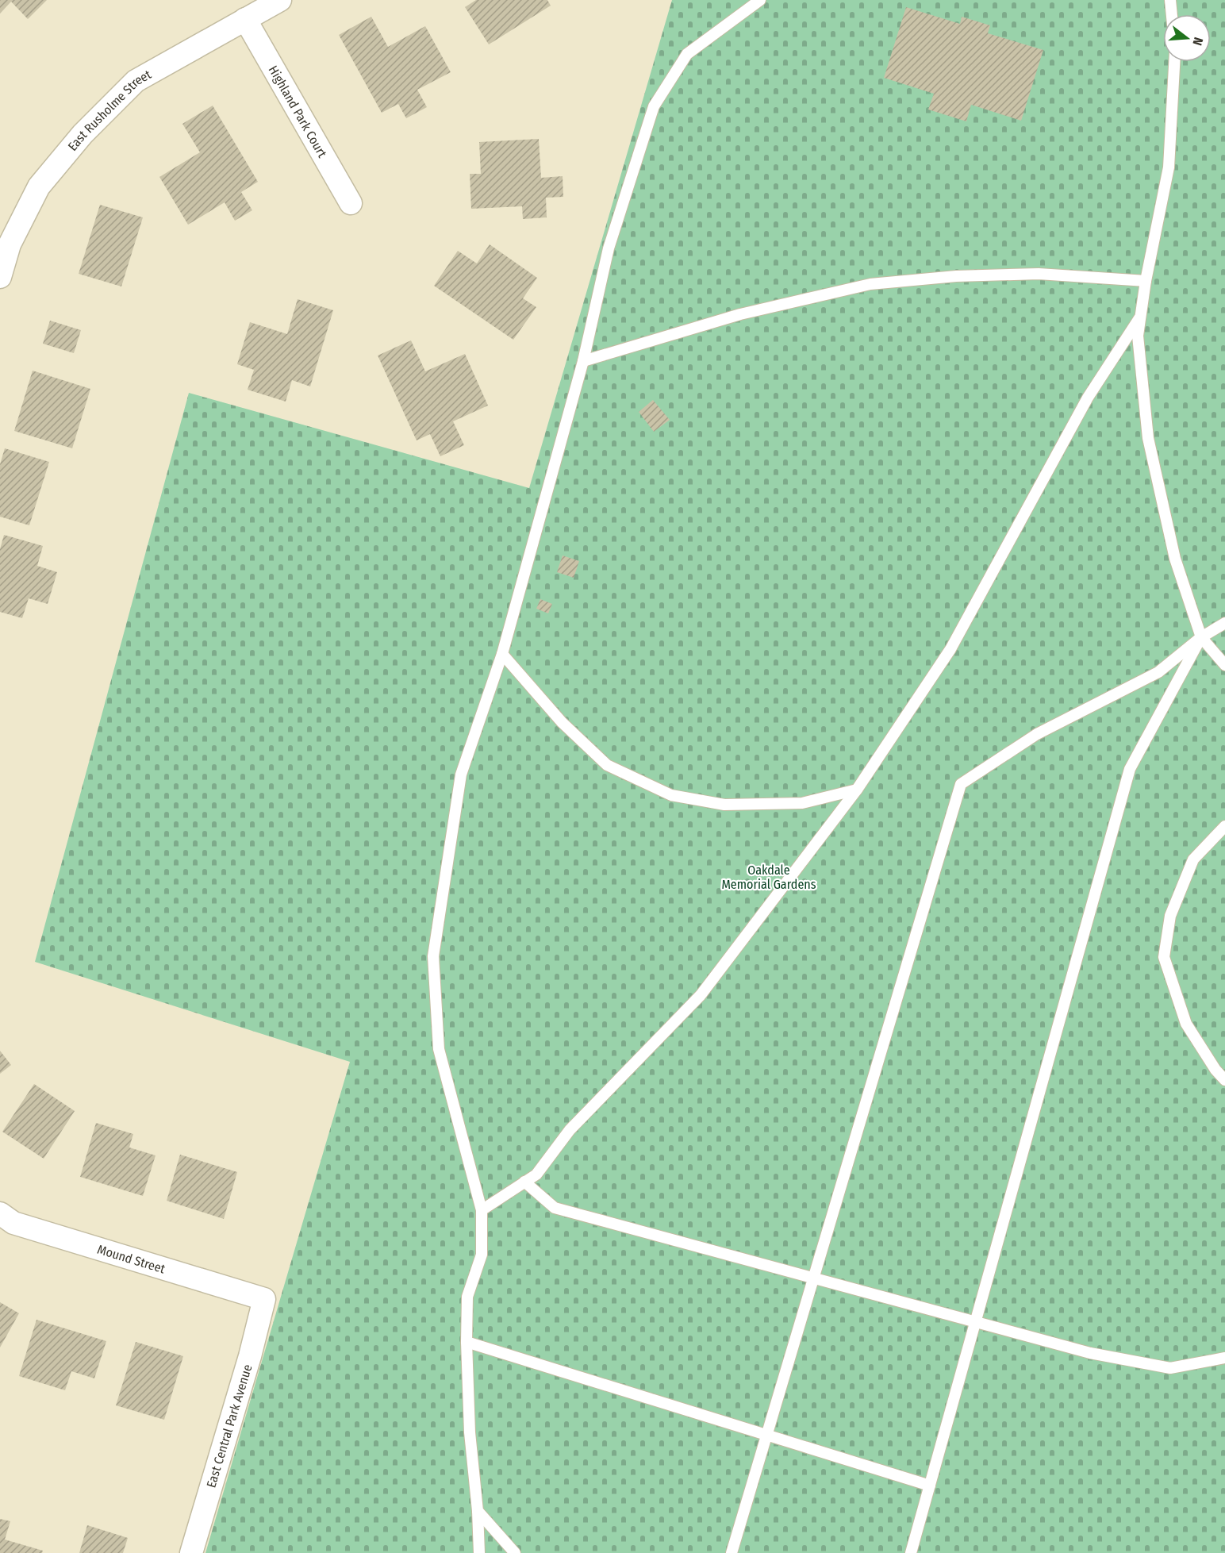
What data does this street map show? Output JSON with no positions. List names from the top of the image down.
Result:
{
  "streets": {
    "street": [
      "East Rusholme Street",
      "Highland Park Court",
      "Mound Street",
      "East Central Park Avenue"
    ]
  },
  "crossings": [
    ["East Rusholme Street", "Highland Park Court"],
    ["Mound Street", "East Central Park Avenue"]
  ],
  "parks": ["Oakdale Memorial Gardens"],
  "north": "right"
}
